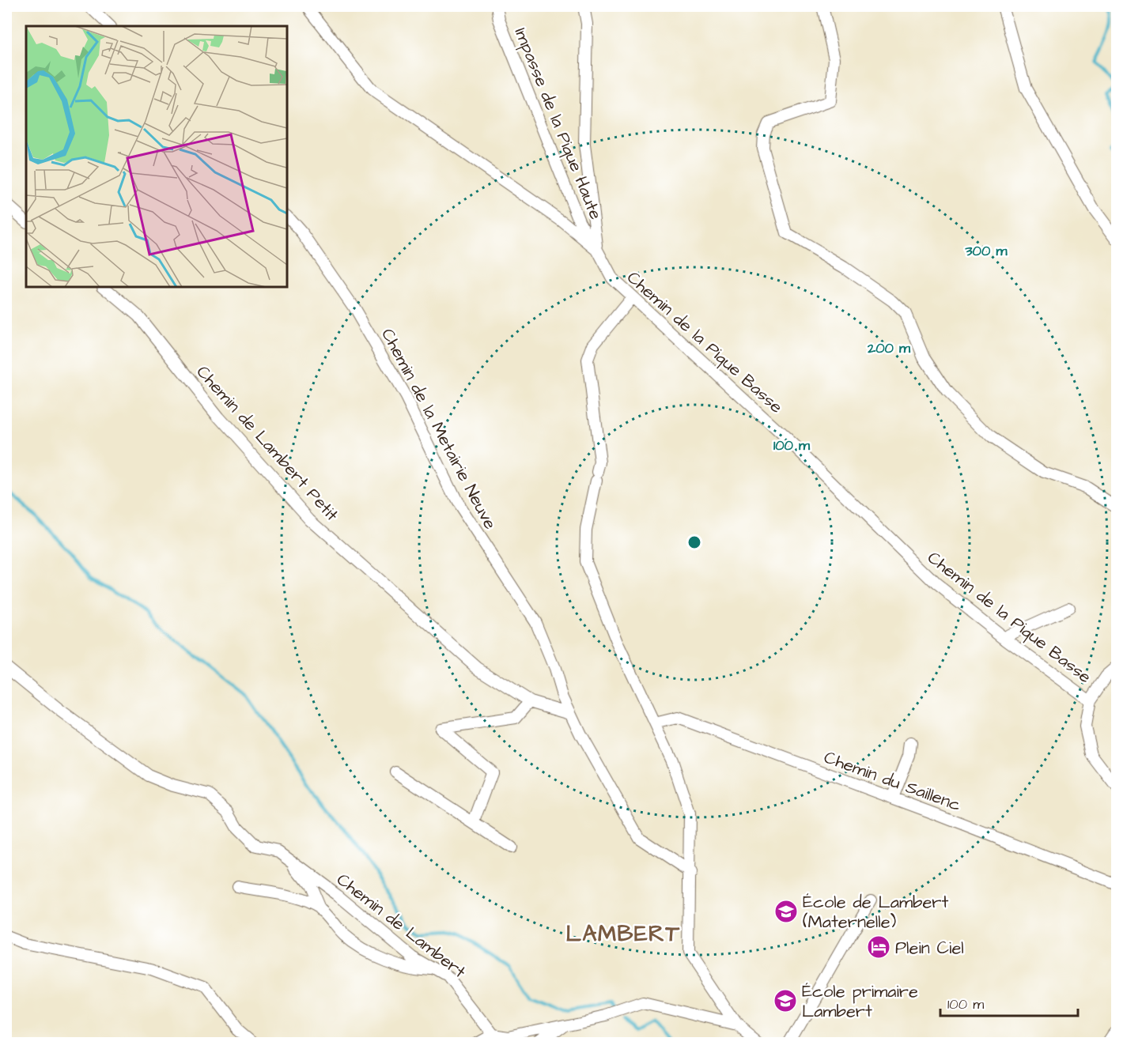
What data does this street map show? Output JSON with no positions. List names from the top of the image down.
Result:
{
  "streets": {
    "street": [
      "Impasse de la Pique Haute",
      "Chemin de la Pique Basse",
      "Chemin de la Metairie Neuve",
      "Chemin de Lambert Petit",
      "Chemin du Saillenc",
      "Chemin de Lambert"
    ]
  },
  "crossings": [
    ["Impasse de la Pique Haute", "Chemin de la Pique Basse"],
    ["Chemin de la Metairie Neuve", "Chemin de Lambert Petit"]
  ],
  "districts": ["LAMBERT"],
  "places": {
    "school or university": ["École de Lambert (Maternelle)", "École primaire Lambert"],
    "hotel": ["Plein Ciel"]
  },
  "scale_bar": "100 m",
  "rings": ["300 m", "200 m", "100 m"]
}
